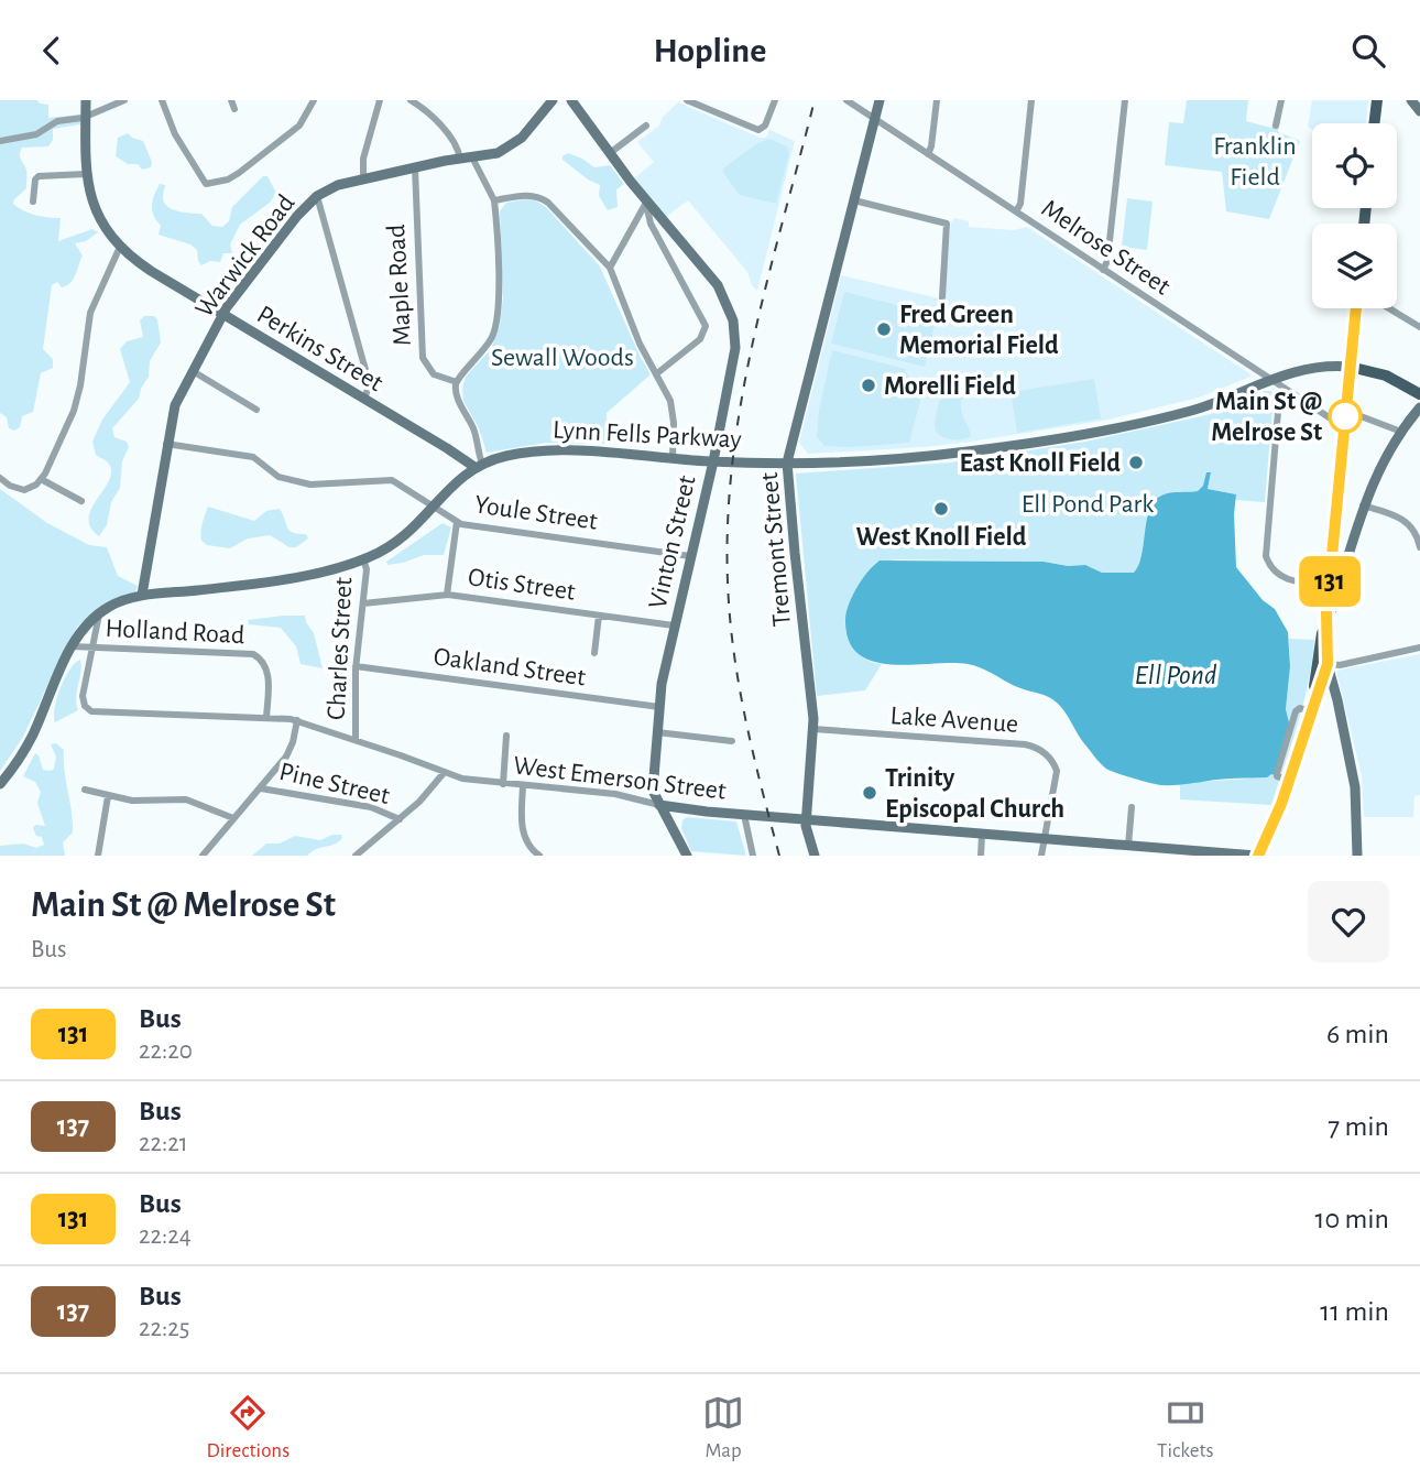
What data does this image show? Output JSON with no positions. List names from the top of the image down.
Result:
{
  "streets": {
    "main road": ["Lynn Fells Parkway"],
    "street": [
      "Melrose Street",
      "Warwick Road",
      "Maple Road",
      "Perkins Street",
      "Youle Street",
      "Vinton Street",
      "Tremont Street",
      "Otis Street",
      "Holland Road",
      "Charles Street",
      "Oakland Street",
      "Lake Avenue",
      "West Emerson Street",
      "Pine Street"
    ]
  },
  "crossings": [
    ["Melrose Street", "Lynn Fells Parkway"],
    ["Melrose Street", "Tremont Street"],
    ["Warwick Road", "Maple Road"],
    ["Warwick Road", "Perkins Street"],
    ["Warwick Road", "Lynn Fells Parkway"],
    ["Warwick Road", "Youle Street"],
    ["Perkins Street", "Lynn Fells Parkway"],
    ["Lynn Fells Parkway", "Youle Street"],
    ["Lynn Fells Parkway", "Vinton Street"],
    ["Lynn Fells Parkway", "Tremont Street"],
    ["Lynn Fells Parkway", "Holland Road"],
    ["Lynn Fells Parkway", "Charles Street"],
    ["Lynn Fells Parkway", "West Emerson Street"],
    ["Youle Street", "Vinton Street"],
    ["Vinton Street", "Otis Street"],
    ["Vinton Street", "Oakland Street"],
    ["Vinton Street", "West Emerson Street"],
    ["Tremont Street", "Lake Avenue"],
    ["Tremont Street", "West Emerson Street"],
    ["Otis Street", "Charles Street"],
    ["Holland Road", "West Emerson Street"],
    ["Charles Street", "Oakland Street"],
    ["Charles Street", "West Emerson Street"],
    ["Lake Avenue", "West Emerson Street"]
  ],
  "water": ["Ell Pond"],
  "parks": ["Franklin Field", "Sewall Woods", "Ell Pond Park"],
  "places": [
    "Fred Green Memorial Field",
    "Morelli Field",
    "Main St @ Melrose St",
    "East Knoll Field",
    "West Knoll Field",
    "Trinity Episcopal Church"
  ],
  "lines": ["bus line 131"],
  "page": {
    "header": "Hopline",
    "on_map": "131",
    "heading": ["Main St @ Melrose St", "Bus"],
    "list": [
      {
        "mark": "131",
        "name": "Bus",
        "note": "22:20",
        "value": "6 min"
      },
      {
        "mark": "137",
        "name": "Bus",
        "note": "22:21",
        "value": "7 min"
      },
      {
        "mark": "131",
        "name": "Bus",
        "note": "22:24",
        "value": "10 min"
      },
      {
        "mark": "137",
        "name": "Bus",
        "note": "22:25",
        "value": "11 min"
      }
    ],
    "tabs": ["Directions", "Map", "Tickets"]
  }
}
